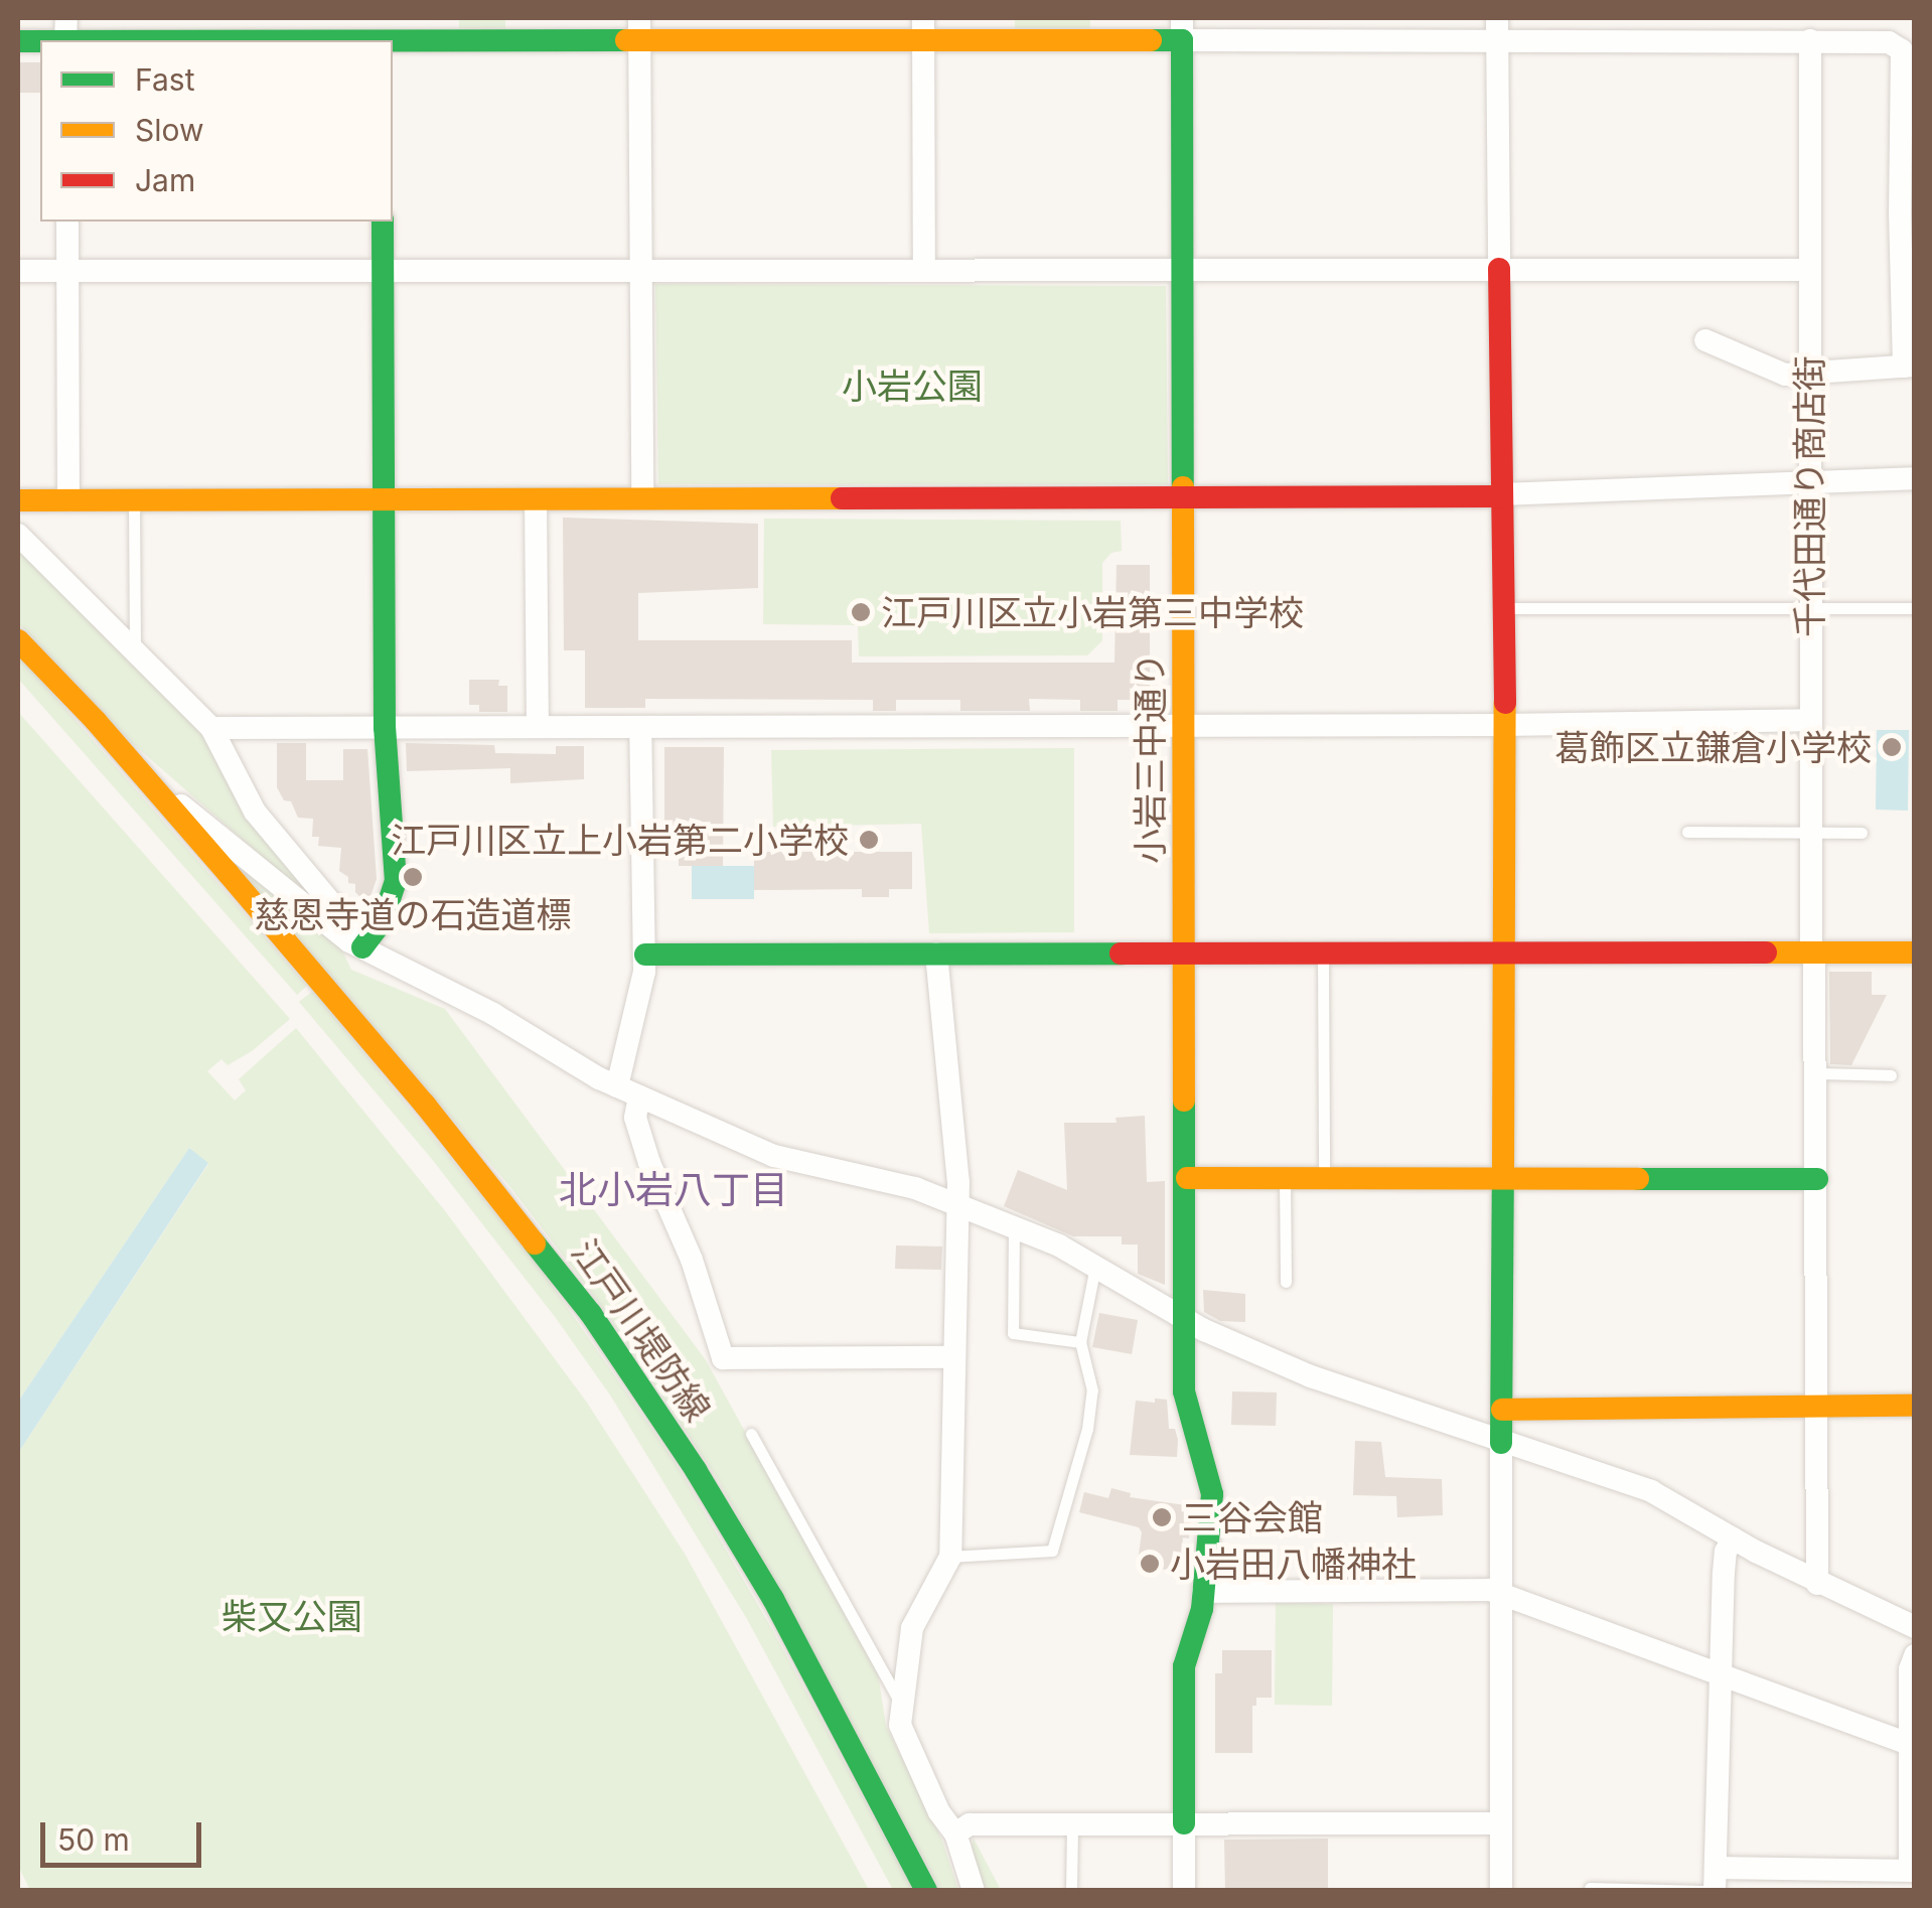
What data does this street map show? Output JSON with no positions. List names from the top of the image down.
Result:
{
  "streets": {
    "street": ["千代田通り商店街", "小岩三中通り", "江戸川堤防線"]
  },
  "districts": ["北小岩八丁目"],
  "parks": ["小岩公園", "柴又公園"],
  "places": [
    "江戸川区立小岩第三中学校",
    "葛飾区立鎌倉小学校",
    "江戸川区立上小岩第二小学校",
    "慈恩寺道の石造道標",
    "三谷会館",
    "小岩田八幡神社"
  ],
  "legend": ["Fast", "Slow", "Jam"],
  "scale_bar": "50 m"
}
